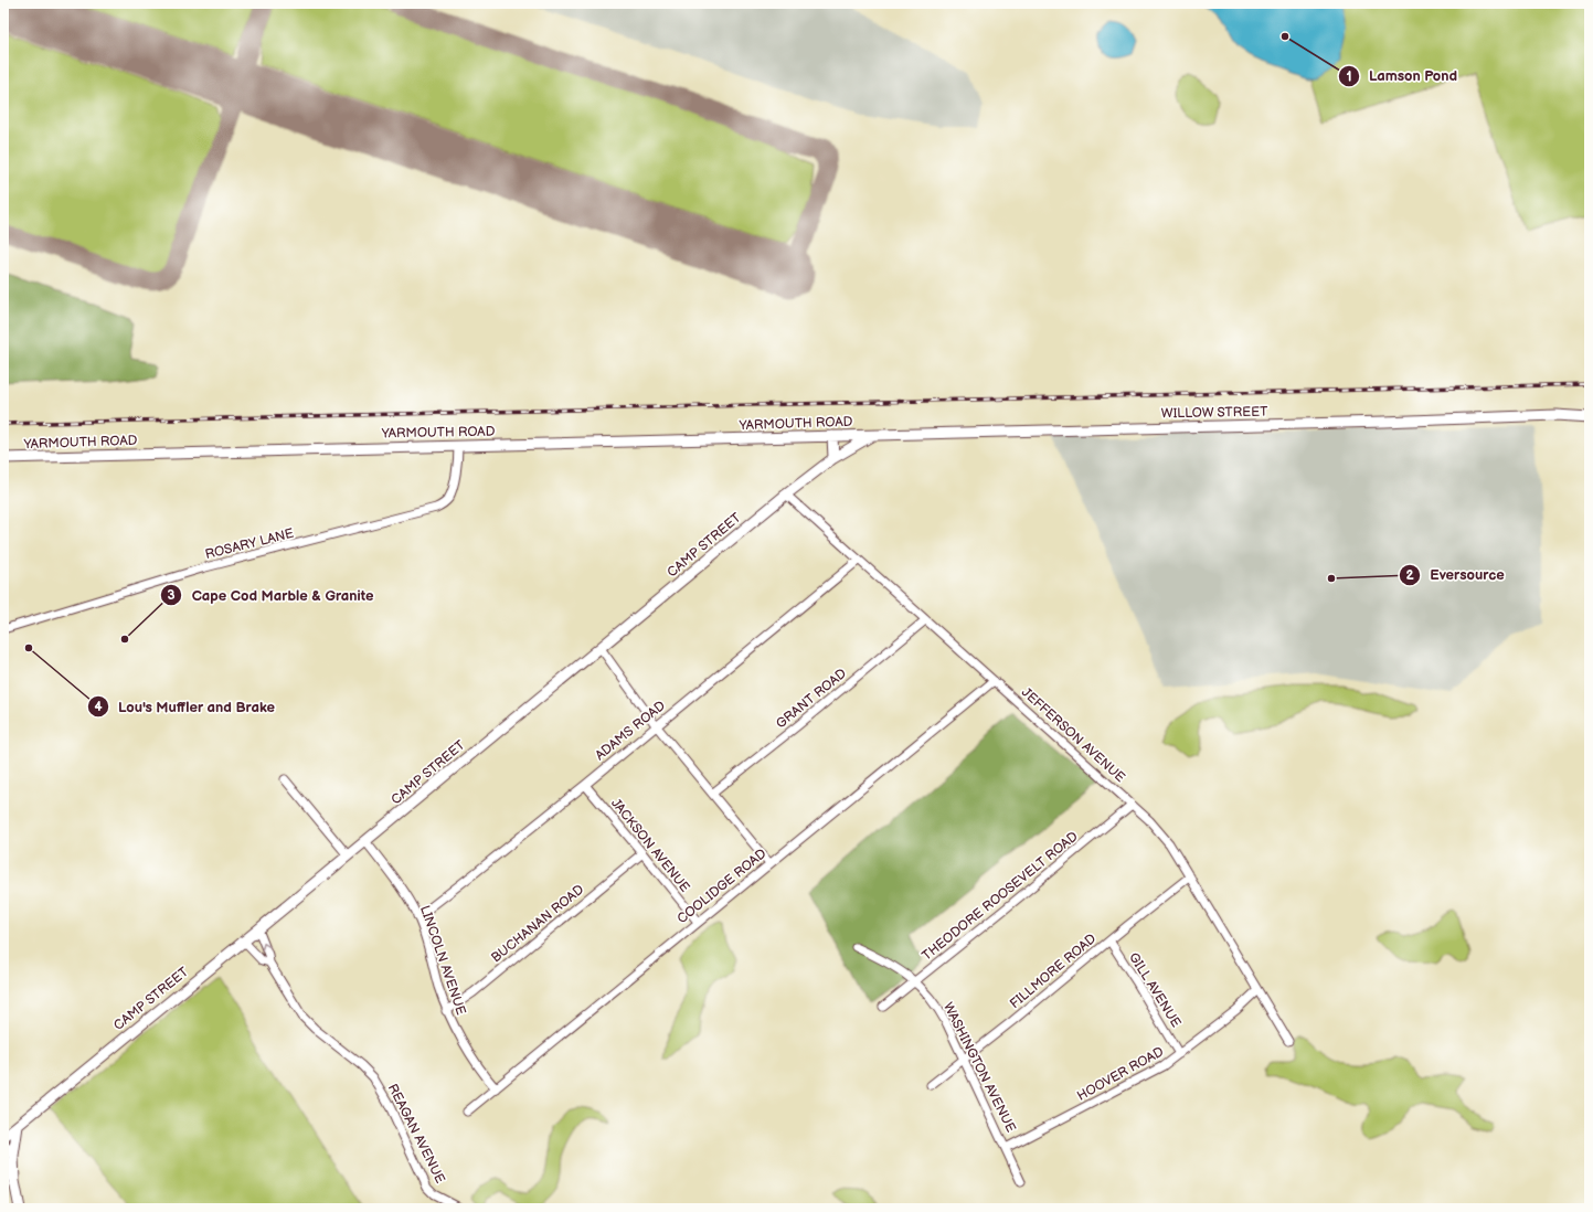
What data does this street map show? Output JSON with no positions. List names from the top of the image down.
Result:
{
  "streets": {
    "main road": ["WILLOW STREET", "YARMOUTH ROAD", "CAMP STREET"],
    "street": [
      "ROSARY LANE",
      "GRANT ROAD",
      "ADAMS ROAD",
      "JEFFERSON AVENUE",
      "JACKSON AVENUE",
      "COOLIDGE ROAD",
      "THEODORE ROOSEVELT ROAD",
      "BUCHANAN ROAD",
      "LINCOLN AVENUE",
      "FILLMORE ROAD",
      "GILL AVENUE",
      "WASHINGTON AVENUE",
      "HOOVER ROAD",
      "REAGAN AVENUE"
    ]
  },
  "crossings": [
    ["WILLOW STREET", "YARMOUTH ROAD"],
    ["WILLOW STREET", "CAMP STREET"],
    ["YARMOUTH ROAD", "ROSARY LANE"],
    ["YARMOUTH ROAD", "CAMP STREET"],
    ["CAMP STREET", "JEFFERSON AVENUE"],
    ["CAMP STREET", "LINCOLN AVENUE"],
    ["CAMP STREET", "REAGAN AVENUE"],
    ["GRANT ROAD", "JEFFERSON AVENUE"],
    ["ADAMS ROAD", "JEFFERSON AVENUE"],
    ["ADAMS ROAD", "JACKSON AVENUE"],
    ["ADAMS ROAD", "LINCOLN AVENUE"],
    ["JEFFERSON AVENUE", "COOLIDGE ROAD"],
    ["JEFFERSON AVENUE", "THEODORE ROOSEVELT ROAD"],
    ["JEFFERSON AVENUE", "FILLMORE ROAD"],
    ["JEFFERSON AVENUE", "HOOVER ROAD"],
    ["JACKSON AVENUE", "COOLIDGE ROAD"],
    ["JACKSON AVENUE", "BUCHANAN ROAD"],
    ["COOLIDGE ROAD", "LINCOLN AVENUE"],
    ["THEODORE ROOSEVELT ROAD", "WASHINGTON AVENUE"],
    ["BUCHANAN ROAD", "LINCOLN AVENUE"],
    ["FILLMORE ROAD", "GILL AVENUE"],
    ["FILLMORE ROAD", "WASHINGTON AVENUE"],
    ["GILL AVENUE", "HOOVER ROAD"],
    ["WASHINGTON AVENUE", "HOOVER ROAD"]
  ],
  "places": [
    "Lamson Pond",
    "Eversource",
    "Cape Cod Marble & Granite",
    "Lou's Muffler and Brake"
  ]
}
